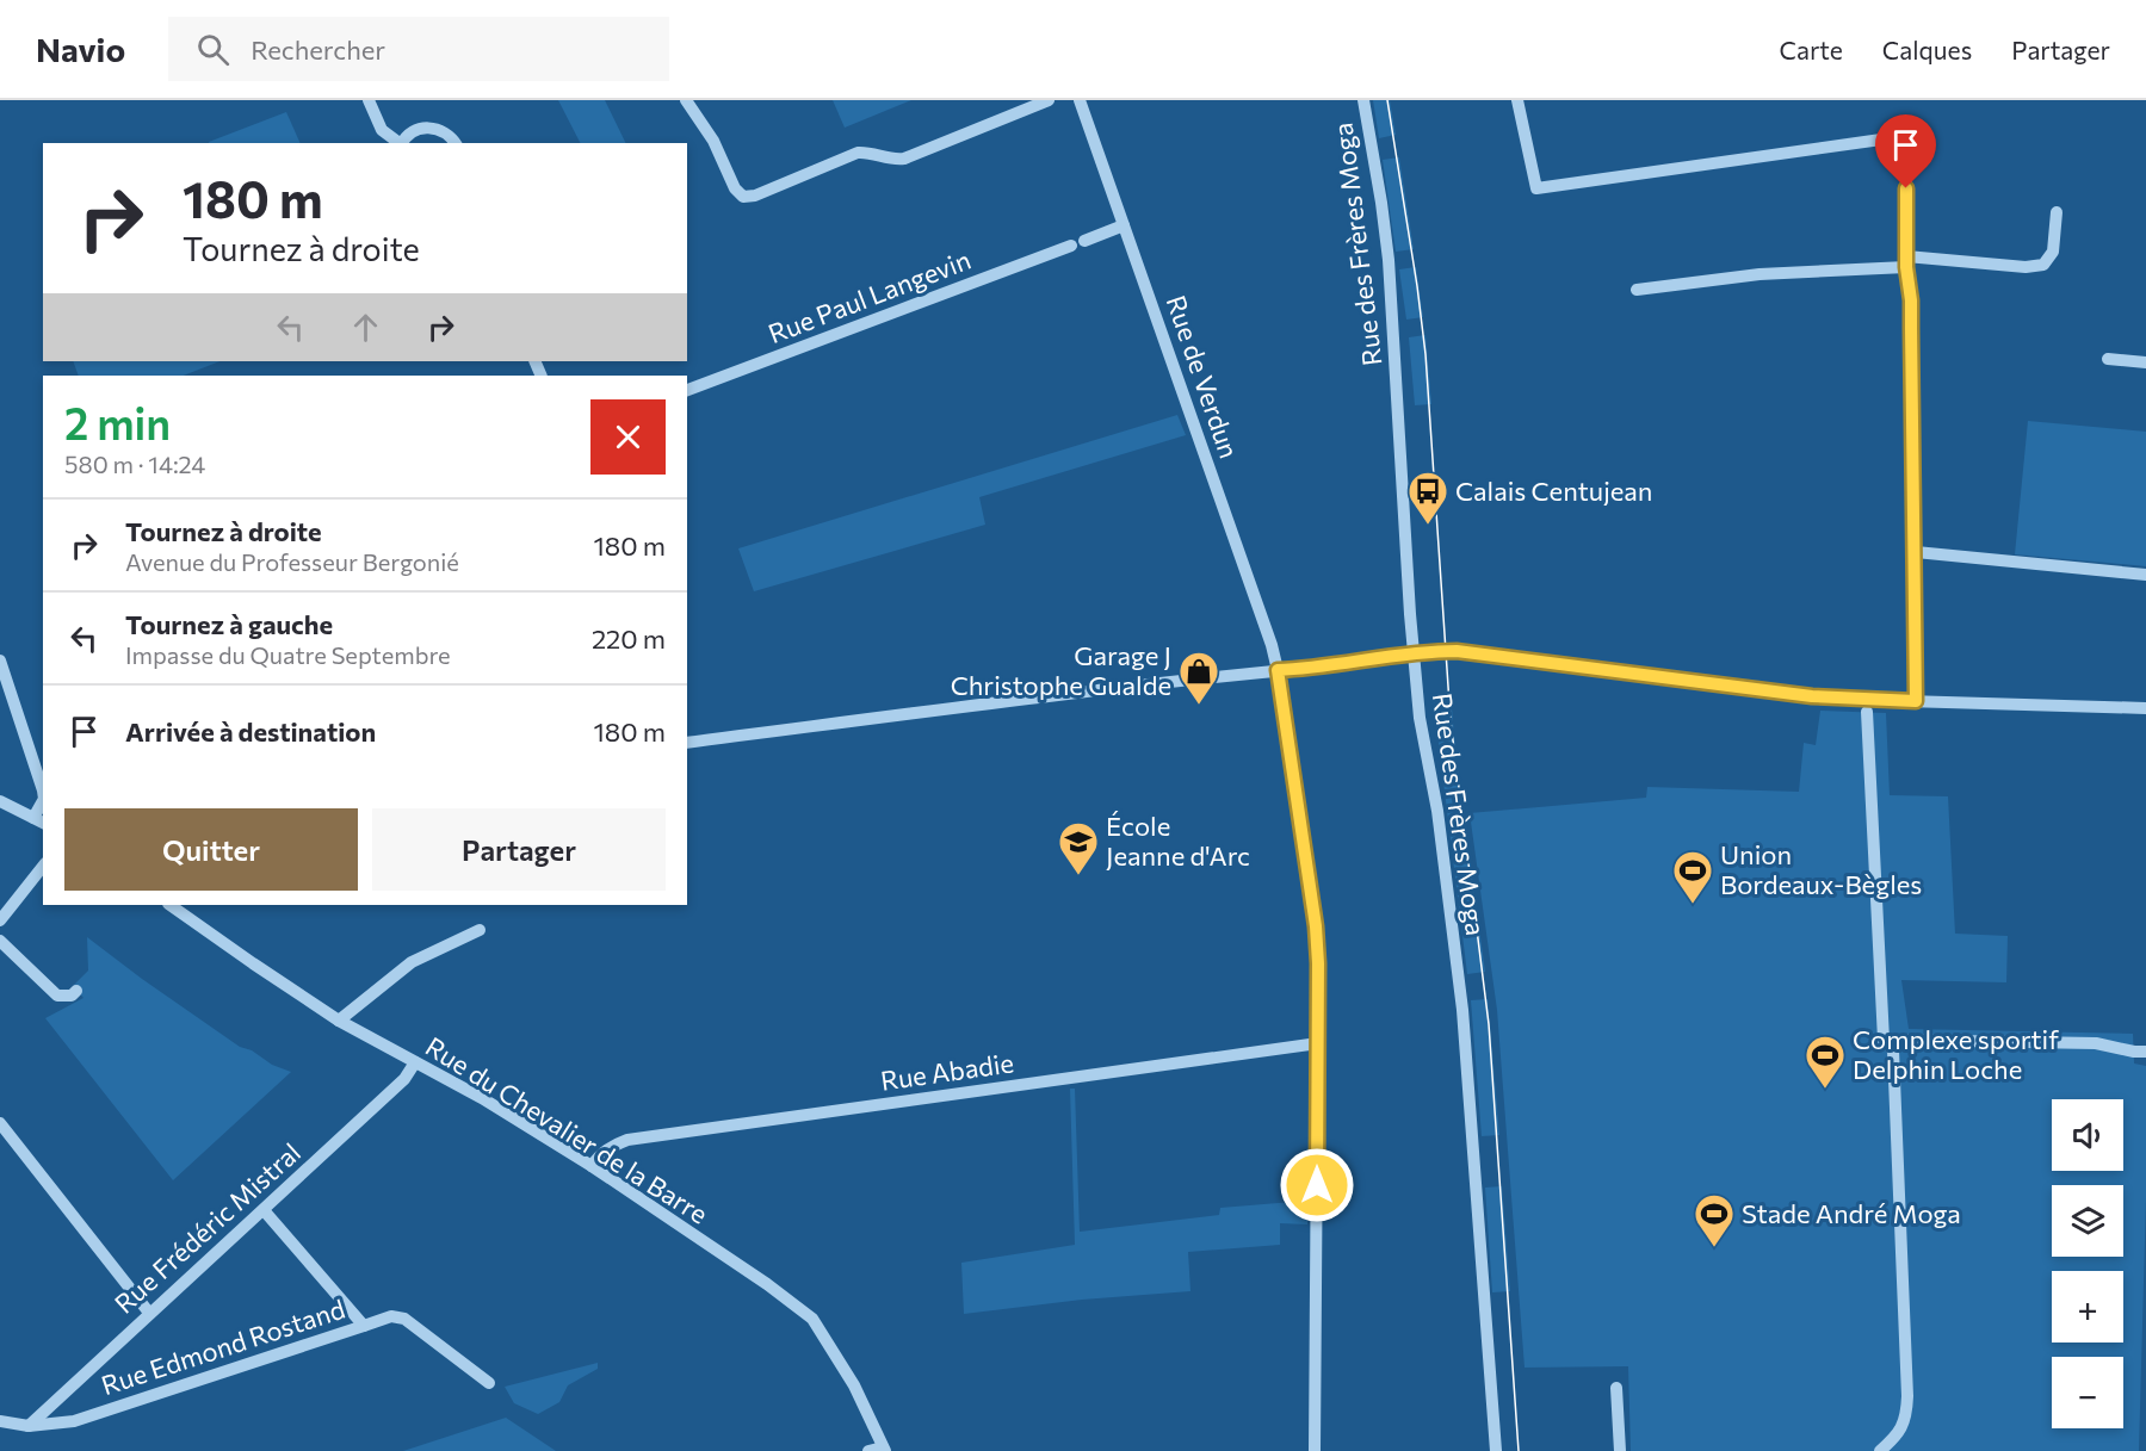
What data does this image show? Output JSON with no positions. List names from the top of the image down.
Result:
{
  "streets": {
    "street": [
      "Rue des Frères Moga",
      "Rue Paul Langevin",
      "Rue de Verdun",
      "Rue Abadie",
      "Rue du Chevalier de la Barre",
      "Rue Frédéric Mistral",
      "Rue Edmond Rostand"
    ]
  },
  "crossings": [
    ["Rue Paul Langevin", "Rue de Verdun"],
    ["Rue de Verdun", "Rue Abadie"],
    ["Rue Abadie", "Rue du Chevalier de la Barre"],
    ["Rue du Chevalier de la Barre", "Rue Frédéric Mistral"],
    ["Rue Frédéric Mistral", "Rue Edmond Rostand"]
  ],
  "places": {
    "bus stop": ["Calais Centujean"],
    "shop": ["Garage J Christophe Gualde"],
    "school or university": ["École Jeanne d'Arc"],
    "sports": ["Union Bordeaux-Bègles", "Complexe sportif Delphin Loche", "Stade André Moga"]
  },
  "page": {
    "header": "Navio",
    "search": "Rechercher",
    "nav": ["Carte", "Calques", "Partager"],
    "turn": ["180 m", "Tournez à droite"],
    "heading": ["2 min", "580 m · 14:24"],
    "list": [
      {
        "name": "Tournez à droite",
        "note": "Avenue du Professeur Bergonié",
        "value": "180 m"
      },
      {
        "name": "Tournez à gauche",
        "note": "Impasse du Quatre Septembre",
        "value": "220 m"
      },
      {
        "name": "Arrivée à destination",
        "value": "180 m"
      }
    ],
    "buttons": ["Quitter", "Partager"],
    "map_buttons": ["+", "−"]
  }
}
